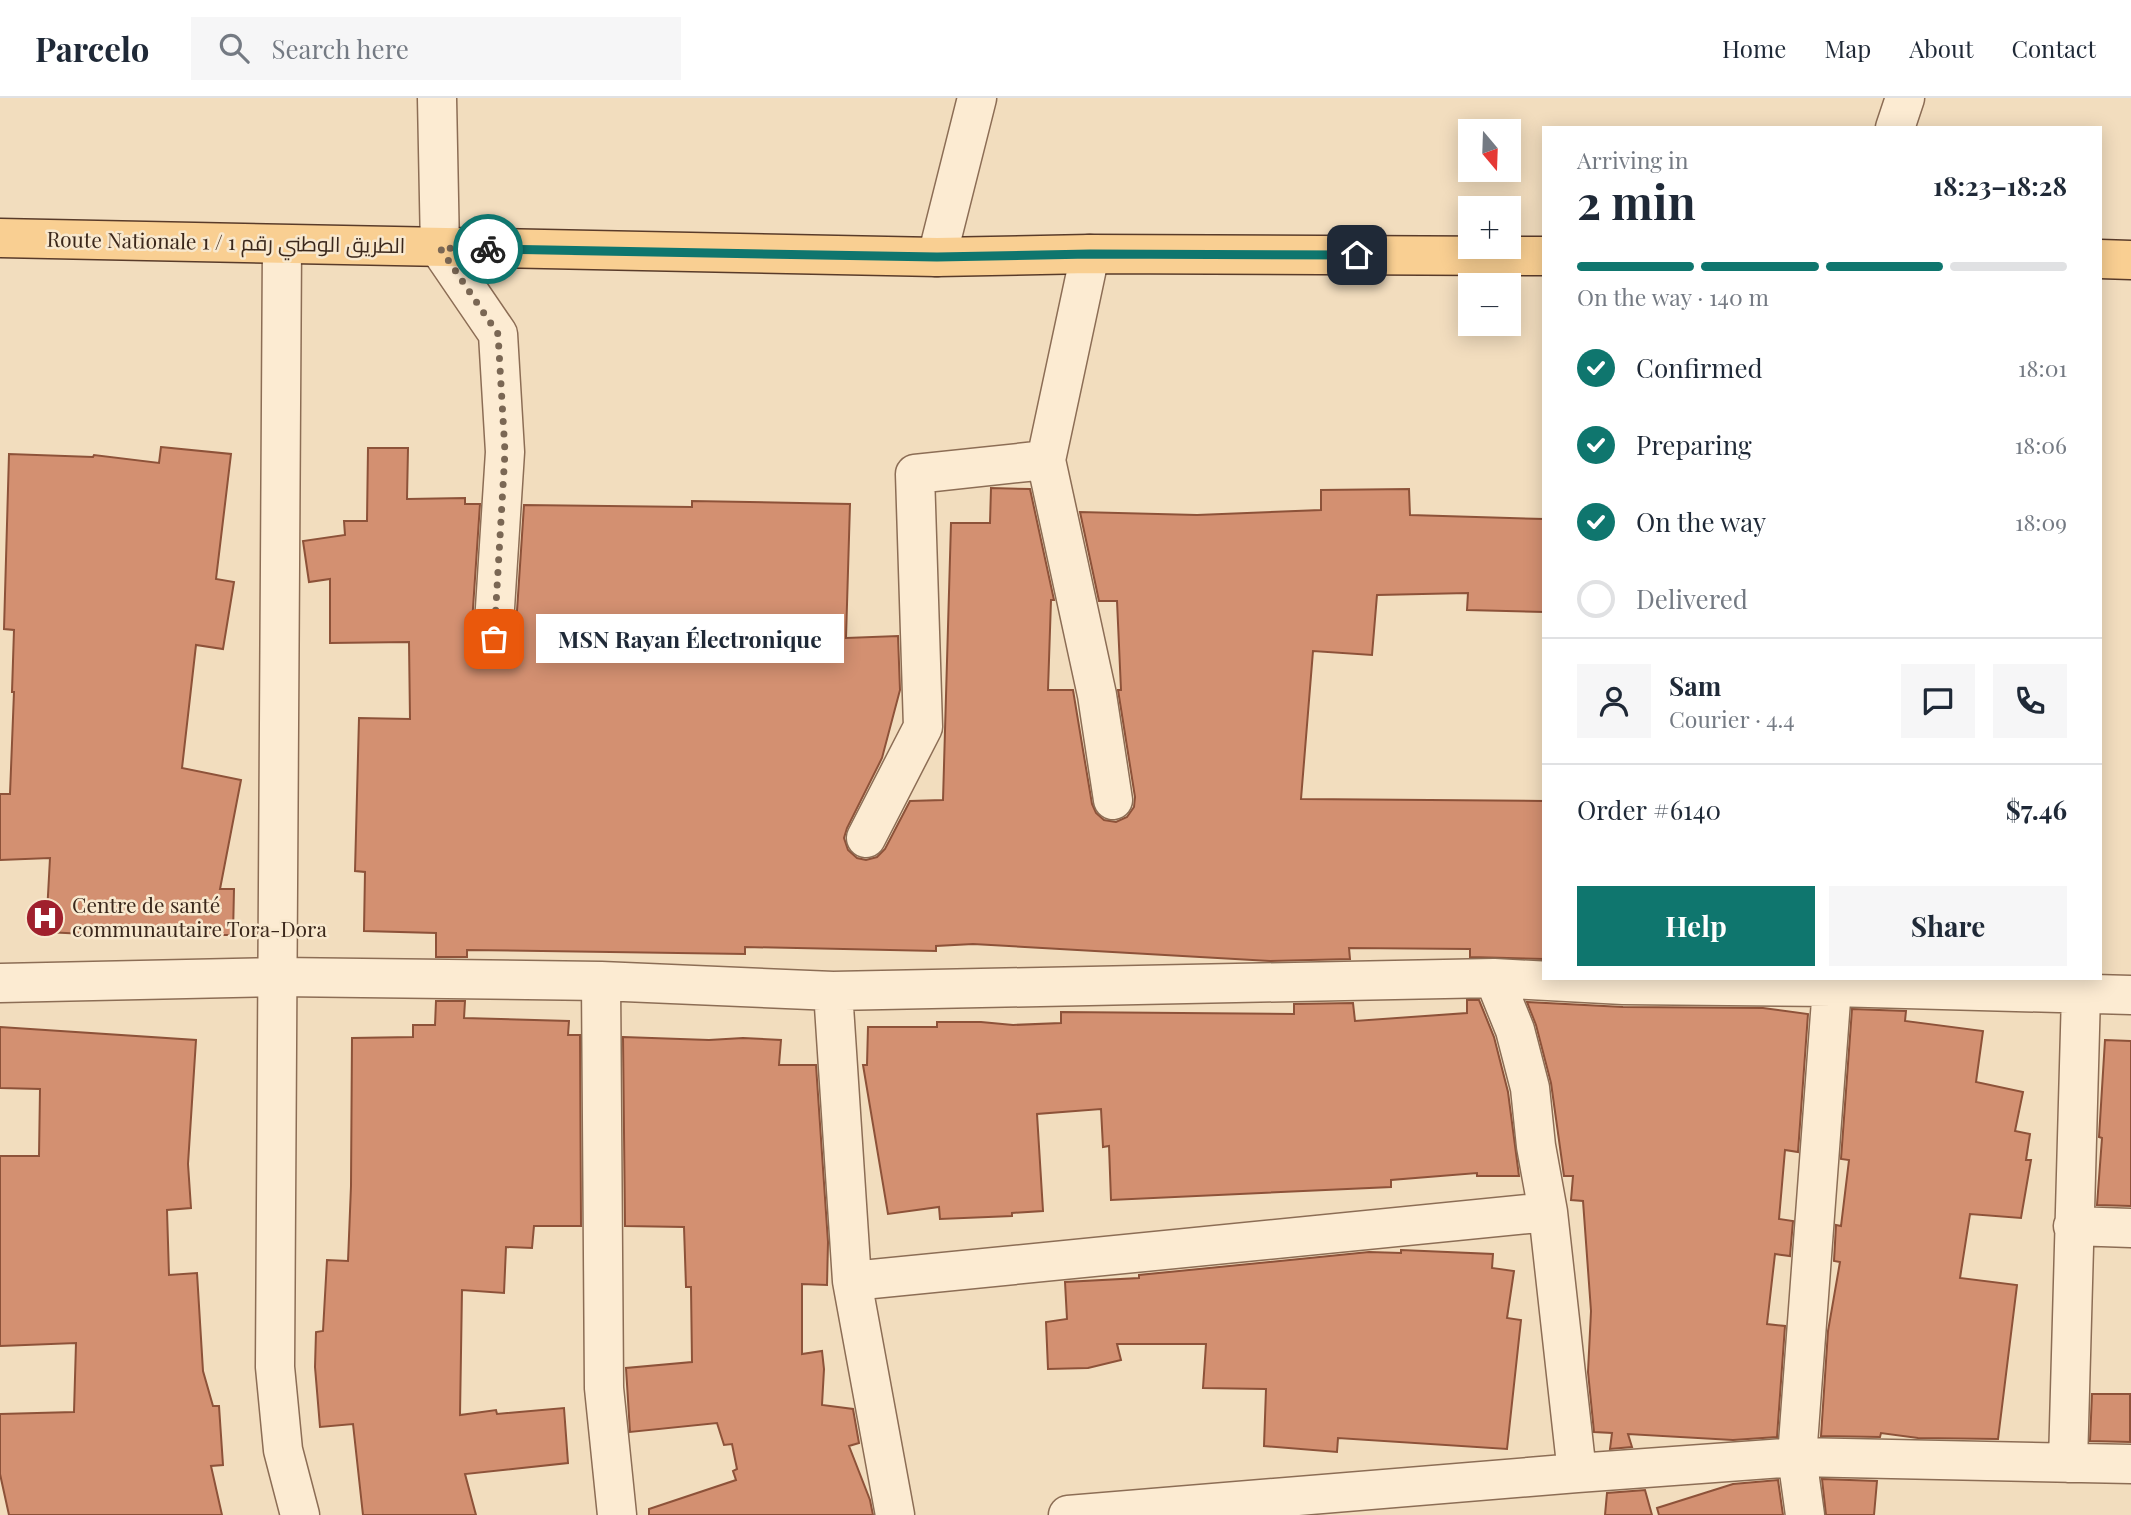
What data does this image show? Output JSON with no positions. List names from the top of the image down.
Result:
{
  "streets": {
    "main road": ["Route Nationale 1 / الطريق الوطني رقم 1"]
  },
  "places": {
    "other": ["MSN Rayan Électronique"],
    "hospital": ["Centre de santé communautaire Tora-Dora"]
  },
  "north": "bottom",
  "page": {
    "header": "Parcelo",
    "search": "Search here",
    "nav": [
      "Home",
      "Map",
      "About",
      "Contact"
    ],
    "map_buttons": ["+", "−"],
    "heading": ["2 min", "Arriving in", "18:23–18:28"],
    "panel": [
      "Sam",
      "Courier · 4.4",
      "Order #6140",
      "$7.46"
    ],
    "bar": "On the way · 140 m",
    "list": [
      ["Confirmed", "18:01"],
      ["Preparing", "18:06"],
      ["On the way", "18:09"],
      "Delivered"
    ],
    "bubble": "MSN Rayan Électronique",
    "buttons": ["Help", "Share"]
  }
}
